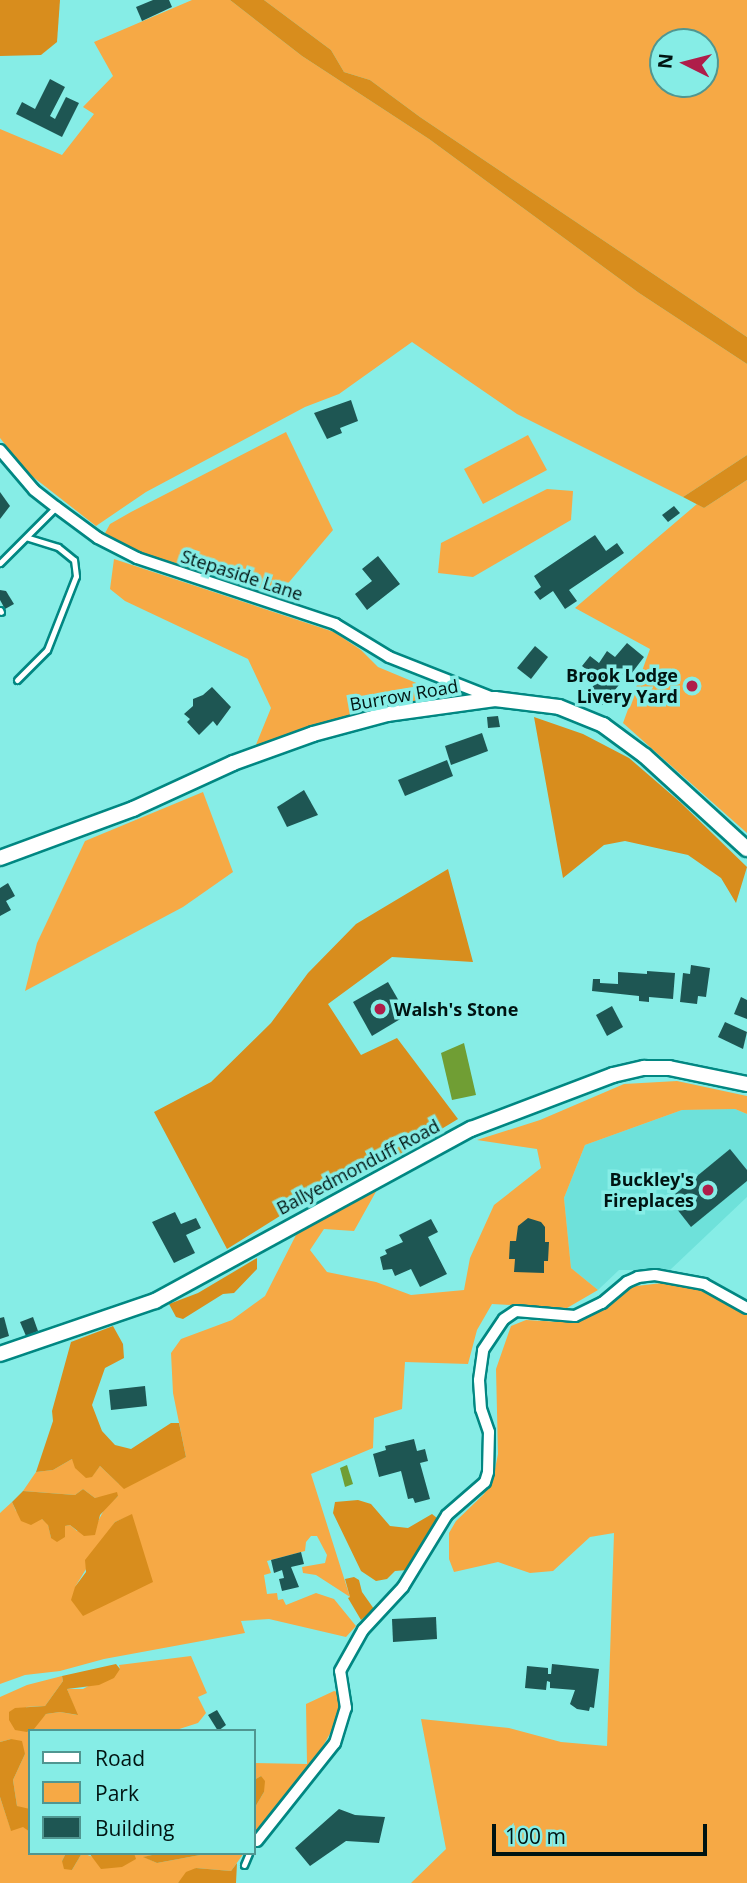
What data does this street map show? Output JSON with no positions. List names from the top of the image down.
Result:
{
  "streets": {
    "street": ["Stepaside Lane", "Burrow Road", "Ballyedmonduff Road"]
  },
  "crossings": [
    ["Stepaside Lane", "Burrow Road"]
  ],
  "places": ["Brook Lodge Livery Yard", "Walsh's Stone", "Buckley's Fireplaces"],
  "legend": ["Road", "Park", "Building"],
  "scale_bar": "100 m",
  "north": "left"
}
